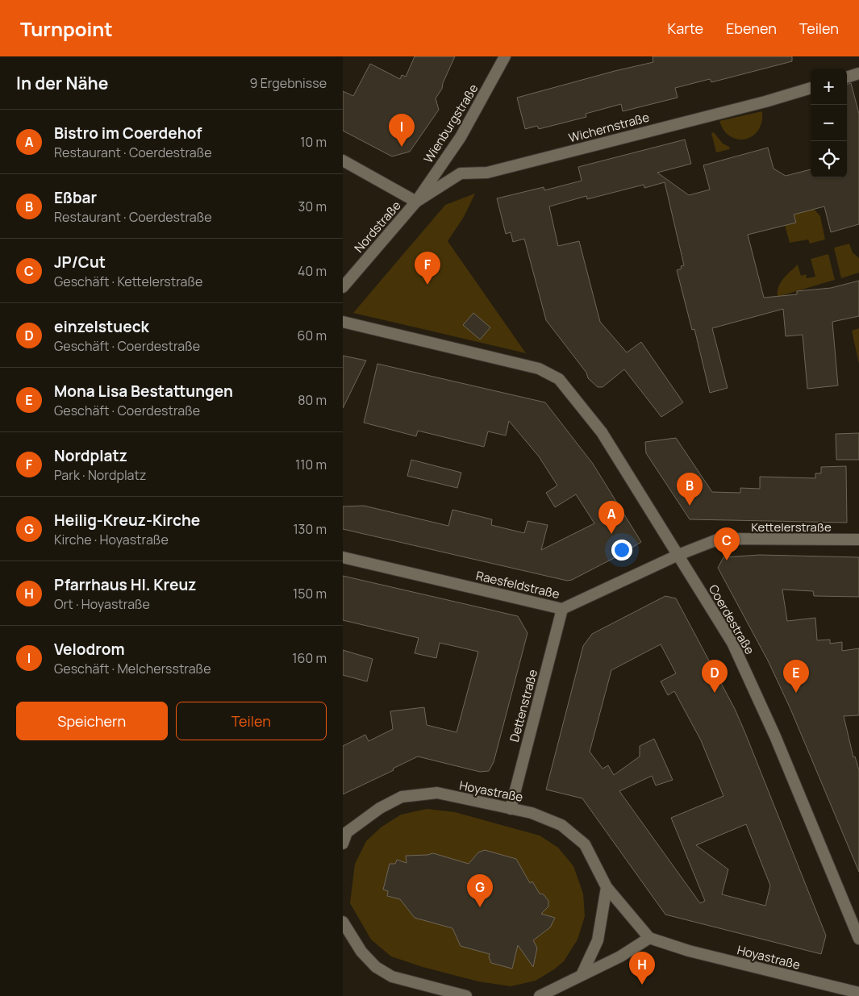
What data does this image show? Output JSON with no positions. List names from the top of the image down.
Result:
{
  "streets": {
    "street": [
      "Wienburgstraße",
      "Wichernstraße",
      "Nordstraße",
      "Kettelerstraße",
      "Raesfeldstraße",
      "Coerdestraße",
      "Dettenstraße",
      "Hoyastraße"
    ]
  },
  "crossings": [
    ["Wienburgstraße", "Wichernstraße"],
    ["Wienburgstraße", "Nordstraße"],
    ["Wichernstraße", "Nordstraße"],
    ["Kettelerstraße", "Raesfeldstraße"],
    ["Kettelerstraße", "Coerdestraße"],
    ["Raesfeldstraße", "Coerdestraße"],
    ["Raesfeldstraße", "Dettenstraße"],
    ["Dettenstraße", "Hoyastraße"]
  ],
  "page": {
    "header": "Turnpoint",
    "nav": ["Karte", "Ebenen", "Teilen"],
    "heading": ["In der Nähe", "9 Ergebnisse"],
    "map_buttons": ["+", "−"],
    "list": [
      {
        "mark": "A",
        "name": "Bistro im Coerdehof",
        "note": "Restaurant · Coerdestraße",
        "value": "10 m"
      },
      {
        "mark": "B",
        "name": "Eßbar",
        "note": "Restaurant · Coerdestraße",
        "value": "30 m"
      },
      {
        "mark": "C",
        "name": "JP/Cut",
        "note": "Geschäft · Kettelerstraße",
        "value": "40 m"
      },
      {
        "mark": "D",
        "name": "einzelstueck",
        "note": "Geschäft · Coerdestraße",
        "value": "60 m"
      },
      {
        "mark": "E",
        "name": "Mona Lisa Bestattungen",
        "note": "Geschäft · Coerdestraße",
        "value": "80 m"
      },
      {
        "mark": "F",
        "name": "Nordplatz",
        "note": "Park · Nordplatz",
        "value": "110 m"
      },
      {
        "mark": "G",
        "name": "Heilig-Kreuz-Kirche",
        "note": "Kirche · Hoyastraße",
        "value": "130 m"
      },
      {
        "mark": "H",
        "name": "Pfarrhaus Hl. Kreuz",
        "note": "Ort · Hoyastraße",
        "value": "150 m"
      },
      {
        "mark": "I",
        "name": "Velodrom",
        "note": "Geschäft · Melchersstraße",
        "value": "160 m"
      }
    ],
    "pins": [
      "I",
      "F",
      "B",
      "A",
      "C",
      "D",
      "E",
      "G",
      "H"
    ],
    "buttons": ["Speichern", "Teilen"]
  }
}
